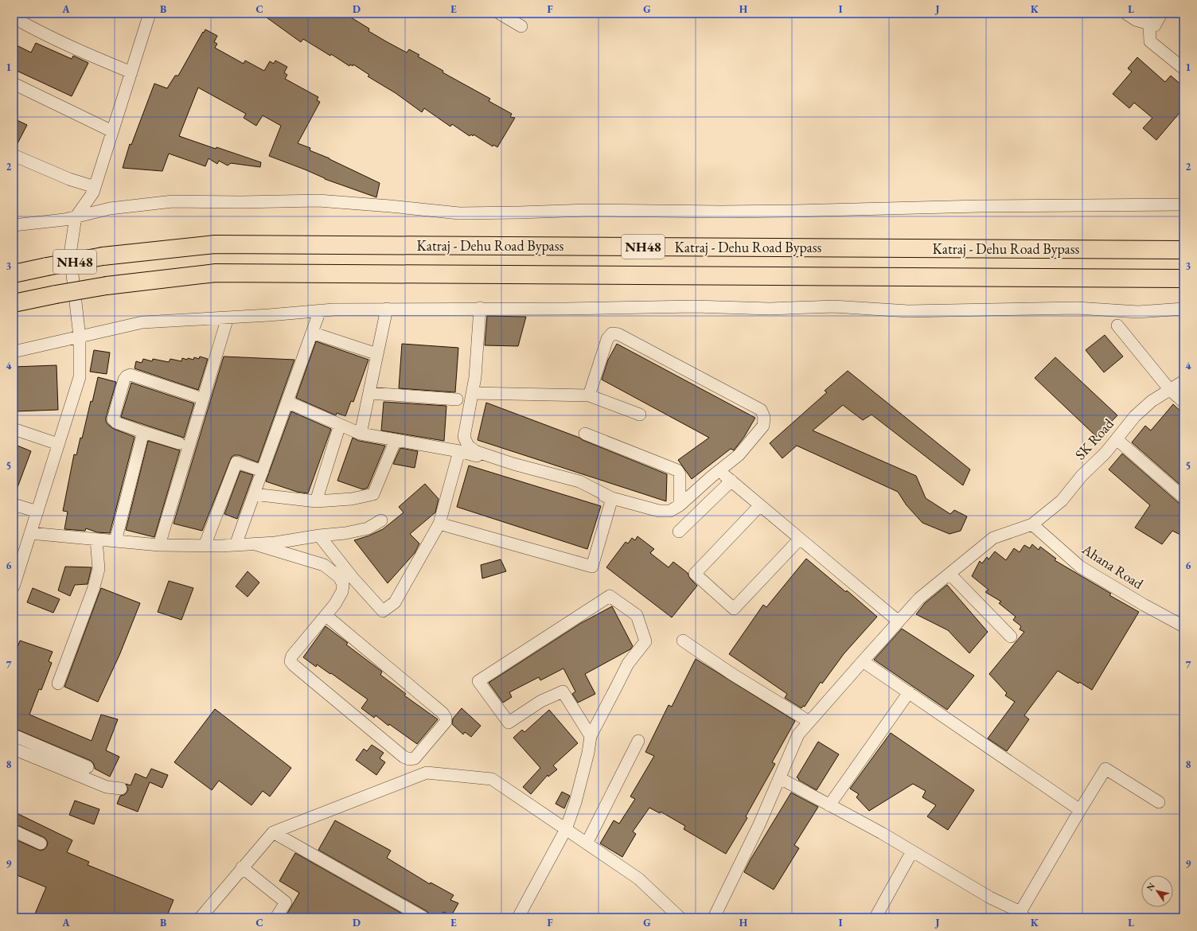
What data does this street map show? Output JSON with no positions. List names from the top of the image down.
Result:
{
  "streets": {
    "highway": ["Katraj - Dehu Road Bypass", "NH48"],
    "street": ["SK Road", "Ahana Road"]
  },
  "crossings": [
    ["SK Road", "Ahana Road"]
  ],
  "north": "top left",
  "grid": {
    "columns": [
      "A",
      "B",
      "C",
      "D",
      "E",
      "F",
      "G",
      "H",
      "I",
      "J",
      "K",
      "L"
    ],
    "rows": [
      "1",
      "2",
      "3",
      "4",
      "5",
      "6",
      "7",
      "8",
      "9"
    ]
  }
}
